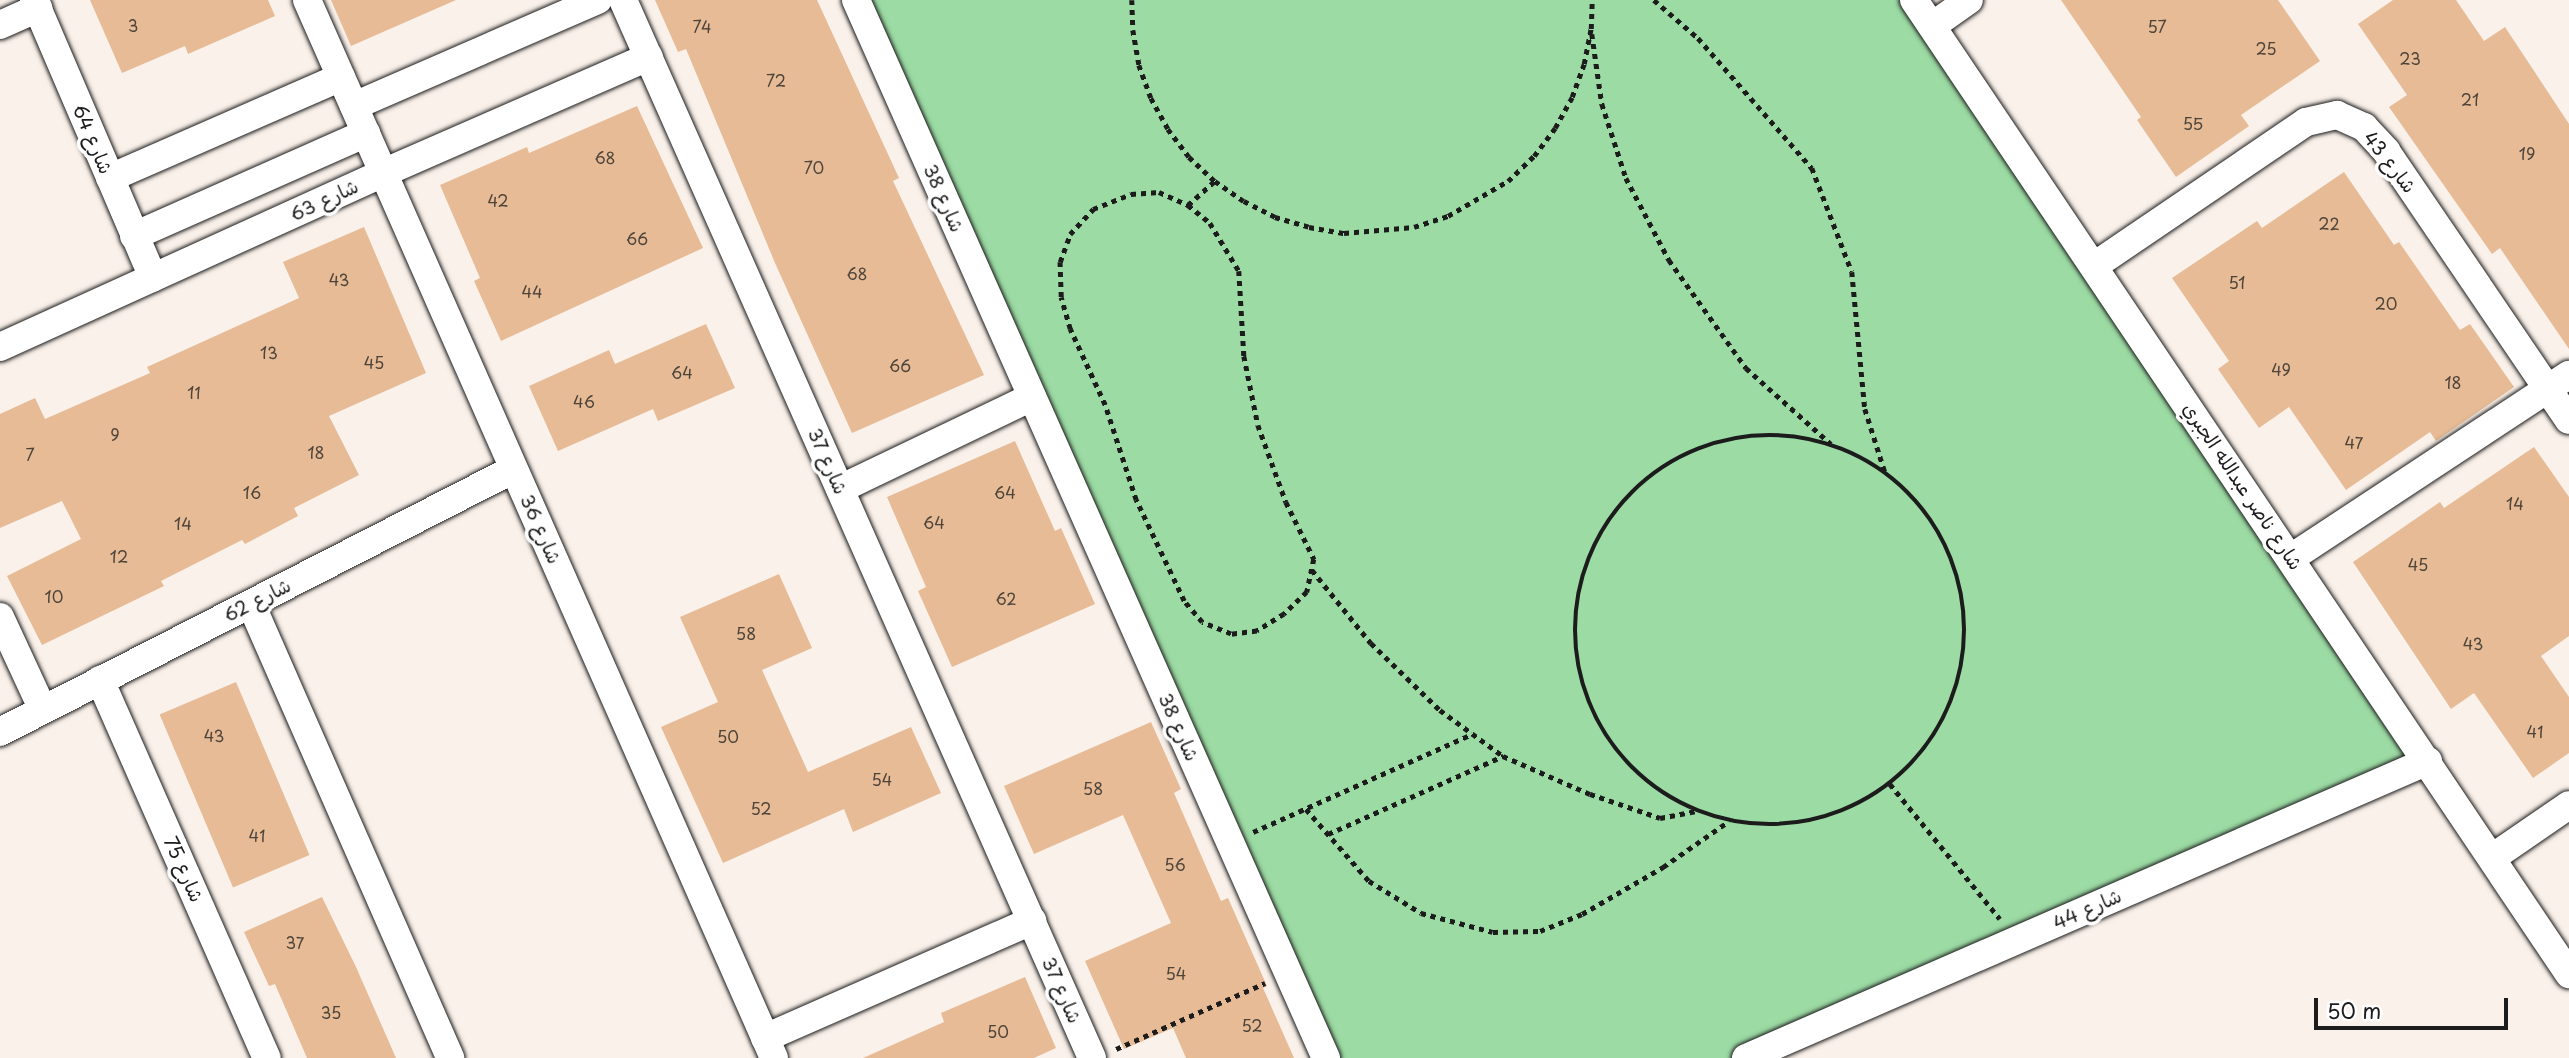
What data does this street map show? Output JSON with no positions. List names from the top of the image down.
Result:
{
  "streets": {
    "street": [
      "شارع 64",
      "شارع 43",
      "شارع 38",
      "شارع 63",
      "شارع 37",
      "شارع ناصر عبدالله الجبري",
      "شارع 36",
      "شارع 62",
      "شارع 75",
      "شارع 44"
    ]
  },
  "crossings": [
    ["شارع 64", "شارع 63"],
    ["شارع 43", "شارع ناصر عبدالله الجبري"],
    ["شارع 63", "شارع 37"],
    ["شارع 63", "شارع 36"],
    ["شارع ناصر عبدالله الجبري", "شارع 44"],
    ["شارع 36", "شارع 62"],
    ["شارع 62", "شارع 75"]
  ],
  "house_numbers": [
    "3",
    "74",
    "57",
    "25",
    "23",
    "72",
    "21",
    "55",
    "19",
    "68",
    "70",
    "42",
    "22",
    "66",
    "68",
    "43",
    "51",
    "44",
    "20",
    "13",
    "45",
    "66",
    "49",
    "64",
    "18",
    "11",
    "46",
    "9",
    "47",
    "18",
    "7",
    "16",
    "64",
    "14",
    "64",
    "14",
    "12",
    "45",
    "10",
    "62",
    "58",
    "43",
    "41",
    "43",
    "50",
    "54",
    "58",
    "52",
    "41",
    "56",
    "37",
    "54",
    "35",
    "52",
    "50"
  ],
  "scale_bar": "50 m"
}
